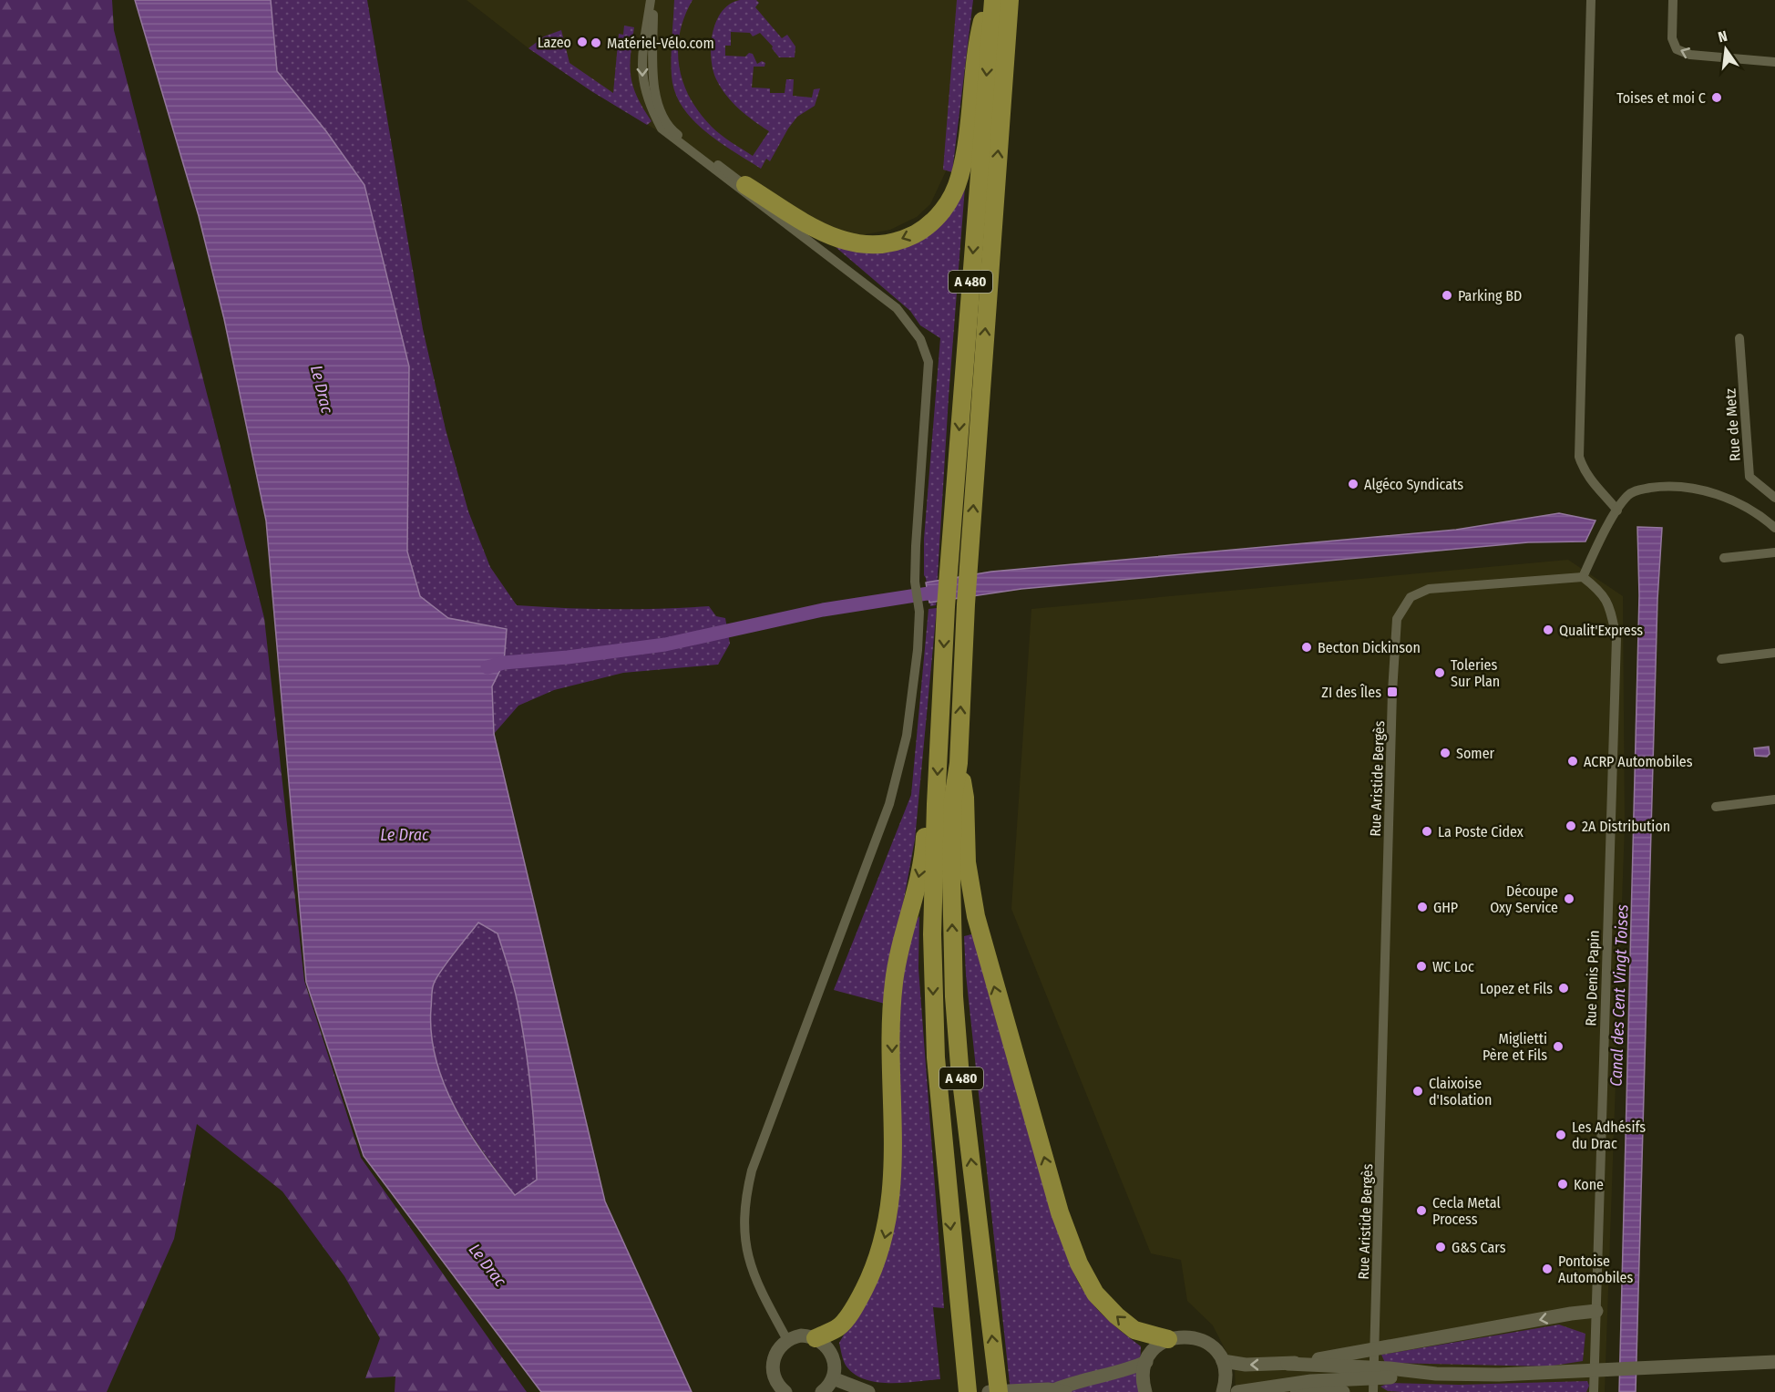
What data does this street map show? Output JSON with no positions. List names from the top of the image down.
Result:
{
  "streets": {
    "highway": ["A 480"],
    "street": ["Rue de Metz", "Rue Aristide Bergès", "Rue Denis Papin"]
  },
  "crossings": [
    ["Rue Aristide Bergès", "Rue Denis Papin"]
  ],
  "water": ["Le Drac", "Canal des Cent Vingt Toises"],
  "places": {
    "other": [
      "Lazeo",
      "Matériel-Vélo.com",
      "Toises et moi C",
      "Parking BD",
      "Algéco Syndicats",
      "Qualit'Express",
      "Becton Dickinson",
      "Toleries Sur Plan",
      "Somer",
      "ACRP Automobiles",
      "2A Distribution",
      "La Poste Cidex",
      "Découpe Oxy Service",
      "GHP",
      "WC Loc",
      "Lopez et Fils",
      "Miglietti Père et Fils",
      "Claixoise d'Isolation",
      "Les Adhésifs du Drac",
      "Kone",
      "Cecla Metal Process",
      "G&S Cars",
      "Pontoise Automobiles"
    ],
    "transit": ["ZI des Îles"]
  },
  "north": "top"
}
